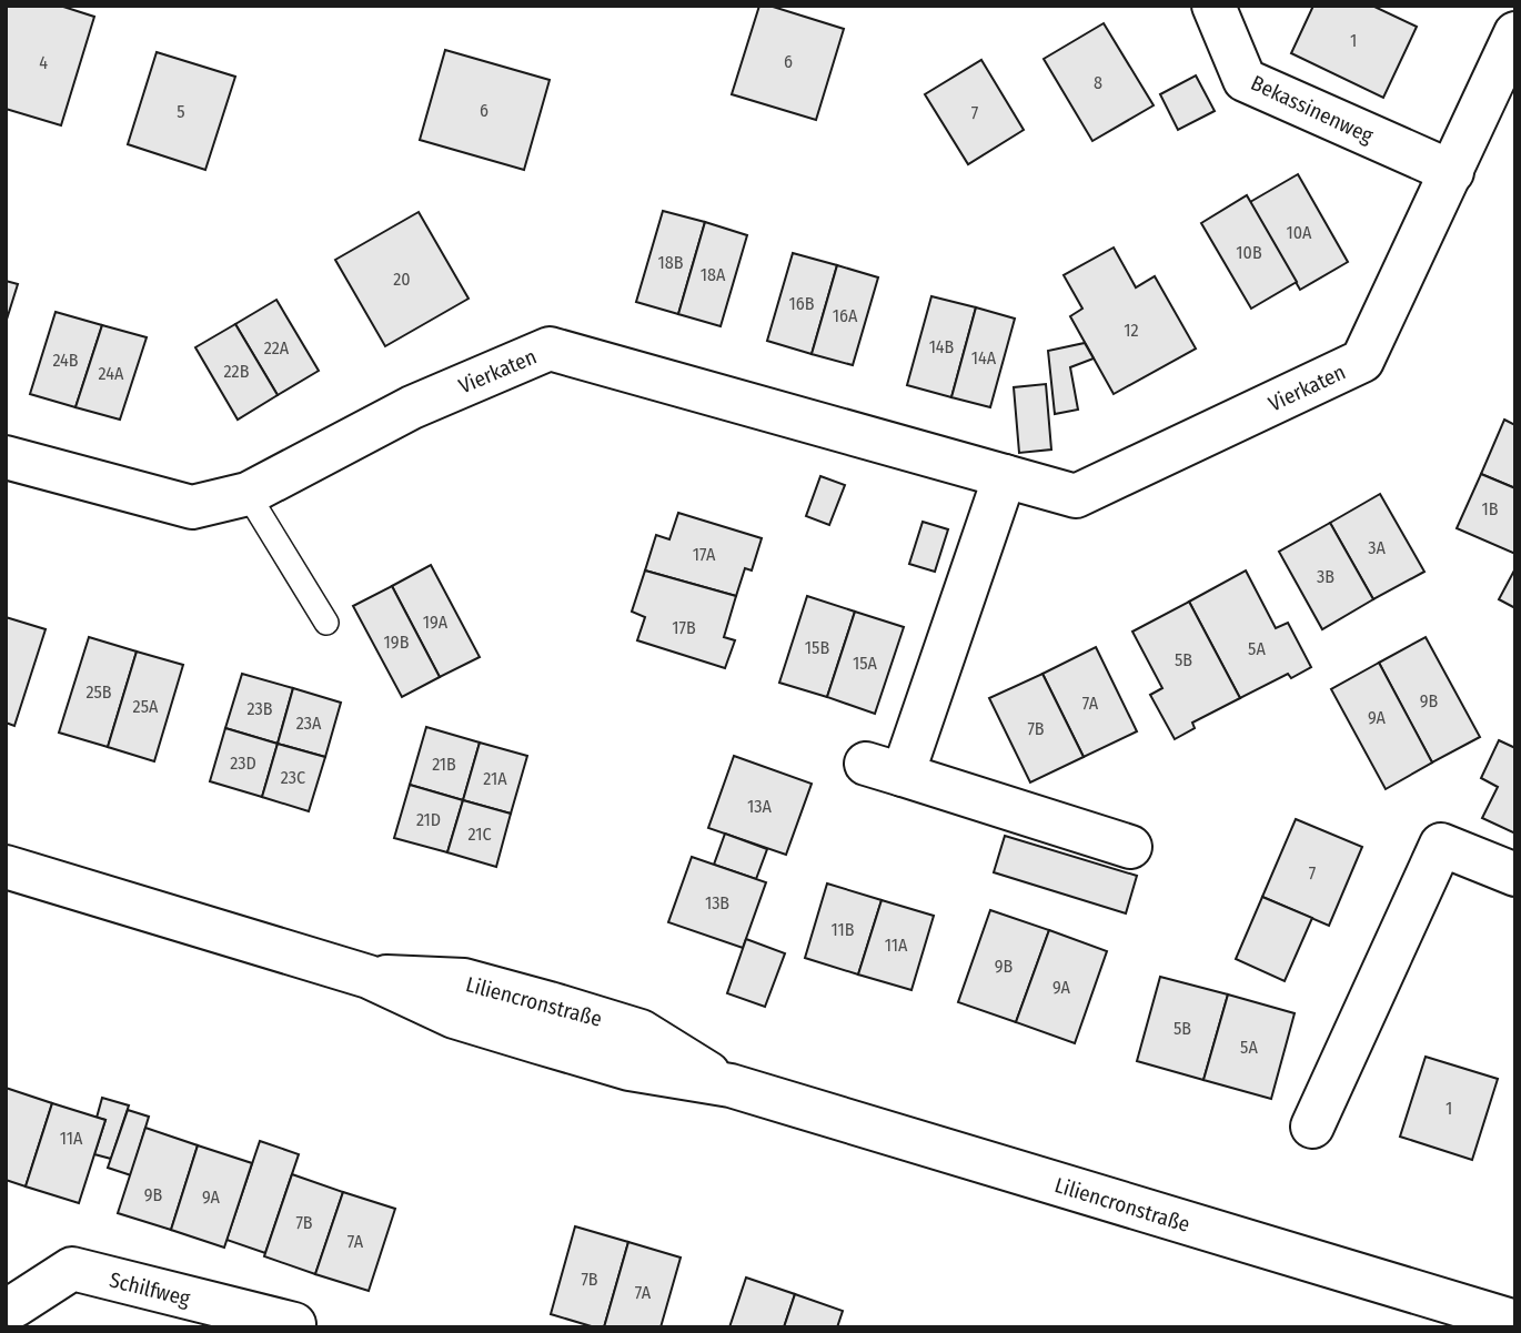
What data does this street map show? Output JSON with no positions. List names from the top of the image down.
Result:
{
  "streets": {
    "street": [
      "Bekassinenweg",
      "Vierkaten",
      "Liliencronstraße",
      "Schilfweg"
    ]
  },
  "crossings": [
    ["Bekassinenweg", "Vierkaten"]
  ],
  "house_numbers": [
    "1",
    "6",
    "4",
    "8",
    "6",
    "5",
    "7",
    "10A",
    "10B",
    "18B",
    "18A",
    "20",
    "16B",
    "16A",
    "12",
    "14B",
    "22A",
    "14A",
    "24B",
    "22B",
    "24A",
    "1B",
    "3A",
    "17A",
    "3B",
    "19A",
    "17B",
    "19B",
    "15B",
    "5A",
    "5B",
    "15A",
    "25B",
    "9B",
    "7A",
    "25A",
    "23B",
    "9A",
    "23A",
    "7B",
    "23D",
    "21B",
    "23C",
    "21A",
    "13A",
    "21D",
    "21C",
    "7",
    "13B",
    "11B",
    "11A",
    "9B",
    "9A",
    "5B",
    "5A",
    "1",
    "11A",
    "9B",
    "9A",
    "7B",
    "7A",
    "7B",
    "7A"
  ]
}
